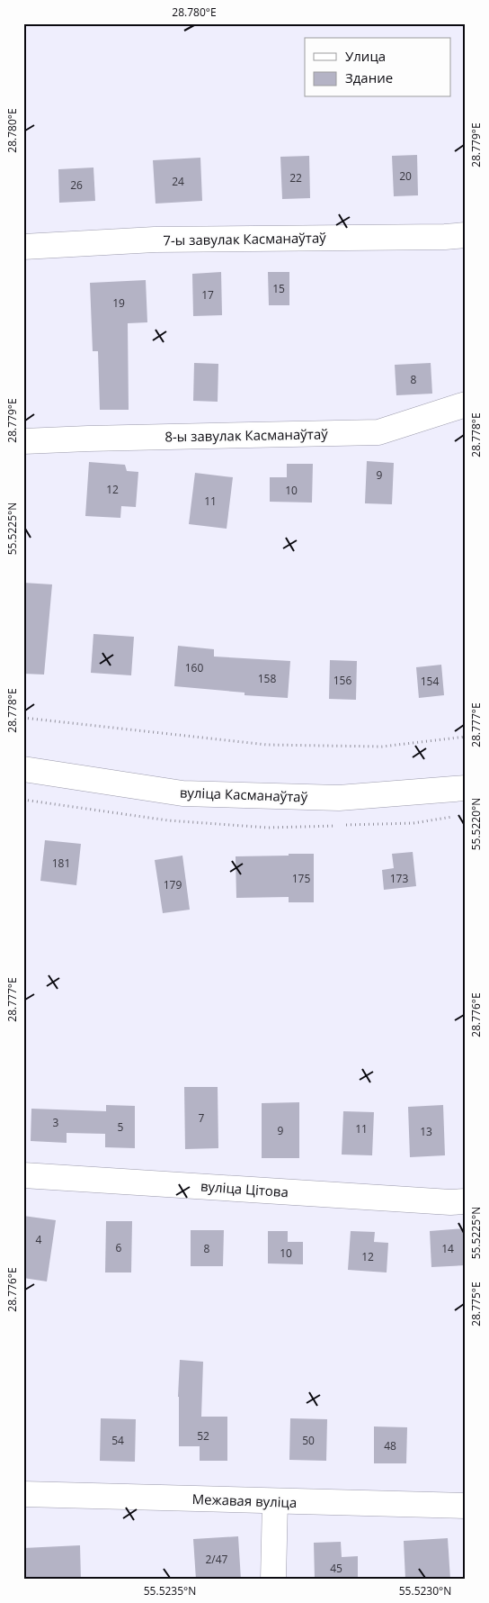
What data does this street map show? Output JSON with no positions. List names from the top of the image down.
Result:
{
  "streets": {
    "street": [
      "7-ы завулак Касманаўтаў",
      "8-ы завулак Касманаўтаў",
      "вуліца Касманаўтаў",
      "вуліца Цітова",
      "Межавая вуліца"
    ]
  },
  "house_numbers": [
    "20",
    "22",
    "24",
    "26",
    "15",
    "17",
    "19",
    "8",
    "9",
    "12",
    "10",
    "11",
    "160",
    "158",
    "156",
    "154",
    "181",
    "175",
    "173",
    "179",
    "7",
    "3",
    "5",
    "11",
    "9",
    "13",
    "4",
    "6",
    "8",
    "14",
    "10",
    "12",
    "52",
    "54",
    "50",
    "48",
    "2/47",
    "45"
  ],
  "legend": ["Улица", "Здание"],
  "coordinates": [
    "28.780°E",
    "28.779°E",
    "28.778°E",
    "55.5225°N",
    "28.777°E",
    "55.5220°N",
    "28.776°E",
    "28.775°E",
    "55.5235°N",
    "55.5230°N"
  ]
}
